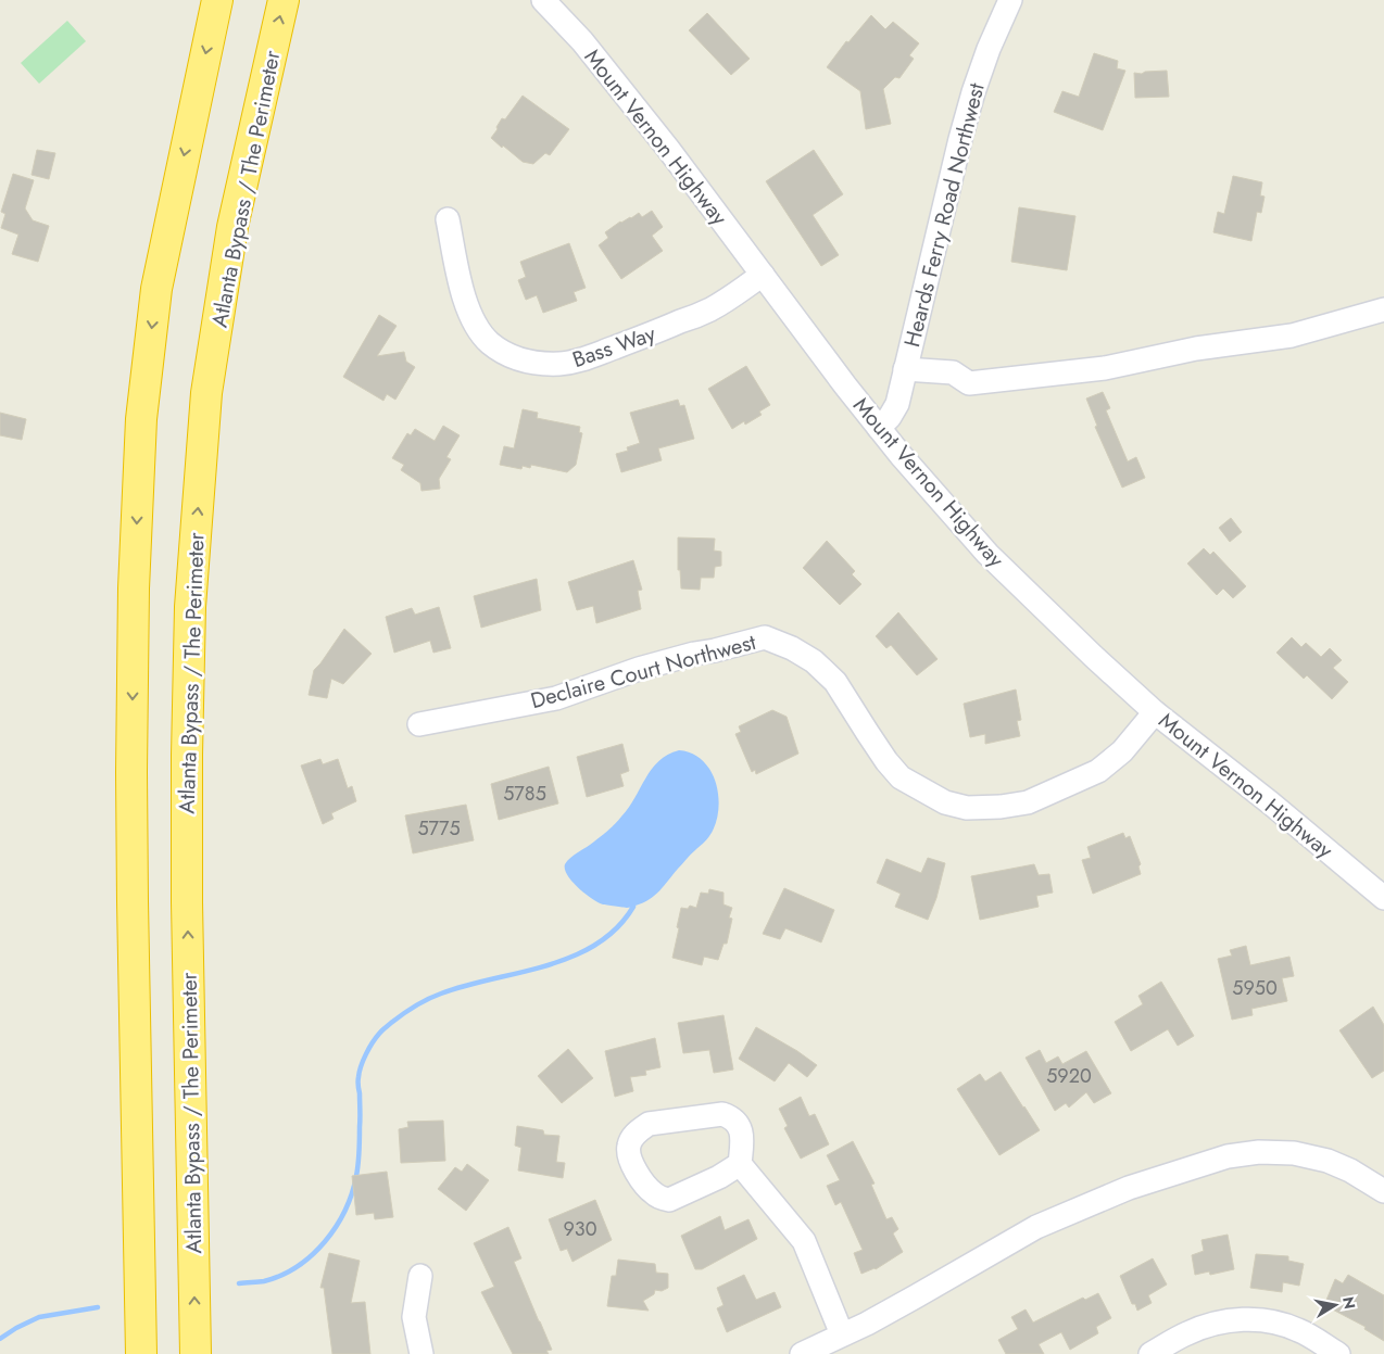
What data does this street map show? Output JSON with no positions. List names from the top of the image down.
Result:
{
  "streets": {
    "highway": ["Atlanta Bypass / The Perimeter"],
    "street": [
      "Mount Vernon Highway",
      "Heards Ferry Road Northwest",
      "Bass Way",
      "Declaire Court Northwest"
    ]
  },
  "crossings": [
    ["Mount Vernon Highway", "Heards Ferry Road Northwest"],
    ["Mount Vernon Highway", "Bass Way"],
    ["Mount Vernon Highway", "Declaire Court Northwest"]
  ],
  "house_numbers": [
    "5785",
    "5775",
    "5950",
    "5920",
    "930"
  ],
  "north": "right"
}
